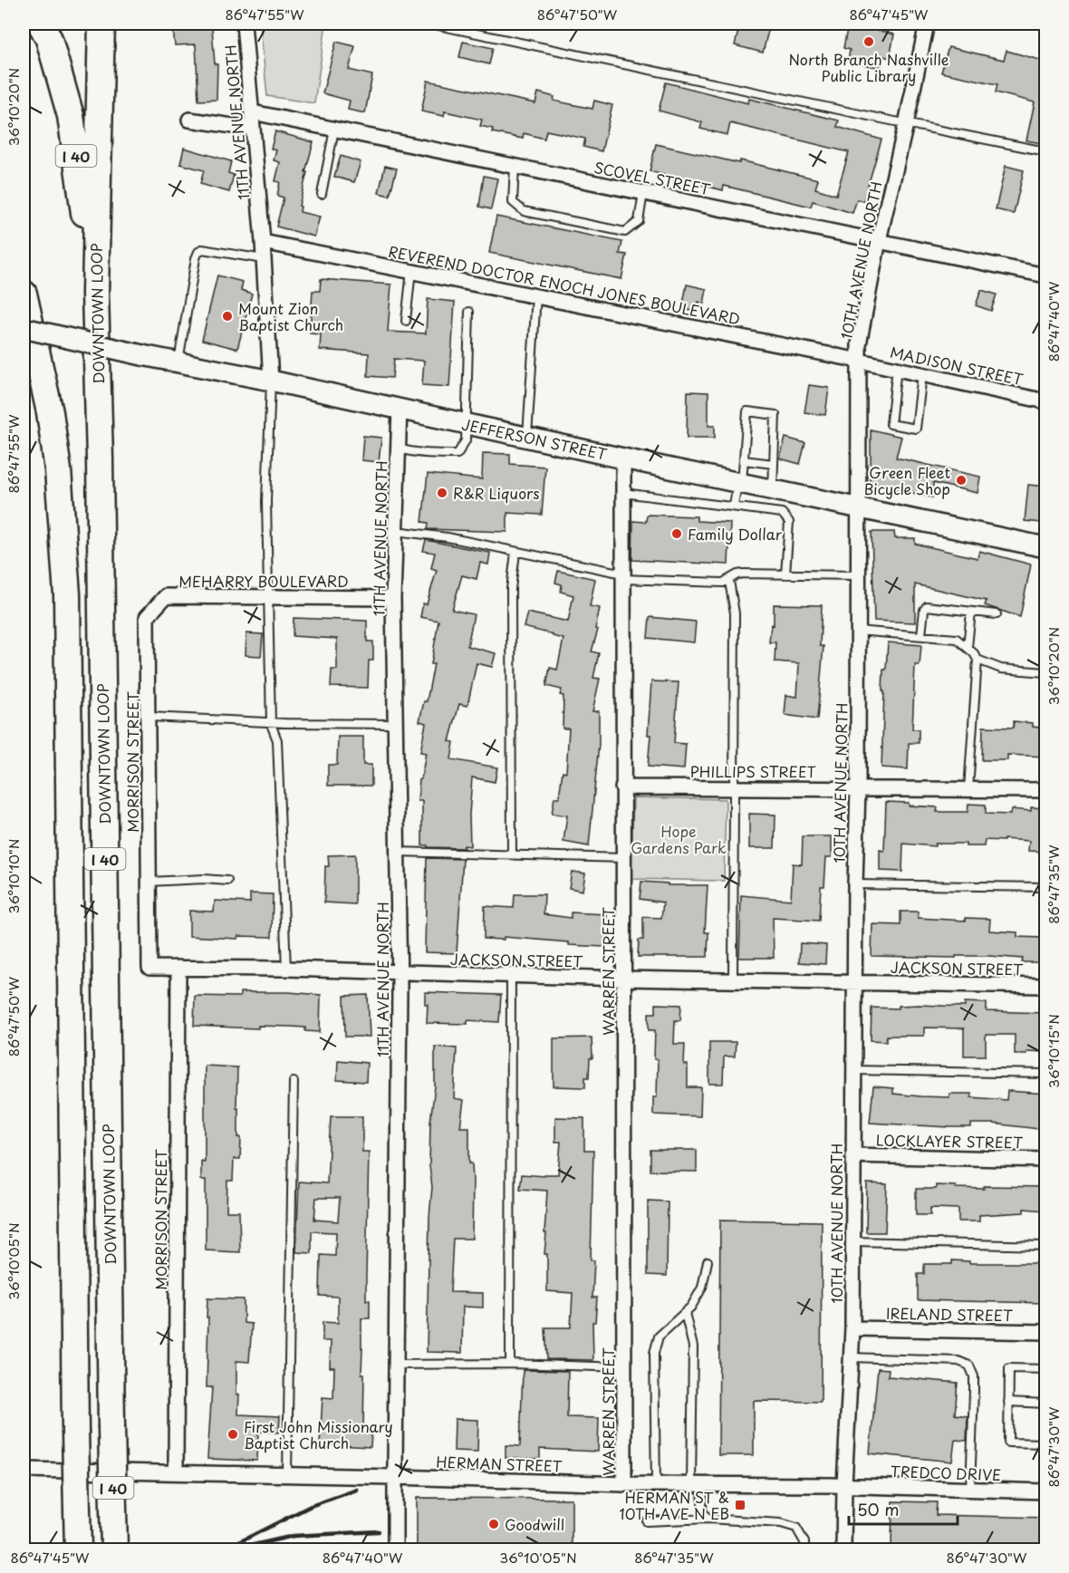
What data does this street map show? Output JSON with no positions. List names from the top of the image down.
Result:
{
  "streets": {
    "highway": ["I 40", "DOWNTOWN LOOP"],
    "main road": ["JEFFERSON STREET"],
    "street": [
      "11TH AVENUE NORTH",
      "SCOVEL STREET",
      "10TH AVENUE NORTH",
      "REVEREND DOCTOR ENOCH JONES BOULEVARD",
      "MADISON STREET",
      "MEHARRY BOULEVARD",
      "MORRISON STREET",
      "PHILLIPS STREET",
      "JACKSON STREET",
      "WARREN STREET",
      "LOCKLAYER STREET",
      "IRELAND STREET",
      "HERMAN STREET",
      "TREDCO DRIVE"
    ]
  },
  "crossings": [
    ["11TH AVENUE NORTH", "SCOVEL STREET"],
    ["11TH AVENUE NORTH", "REVEREND DOCTOR ENOCH JONES BOULEVARD"],
    ["11TH AVENUE NORTH", "JEFFERSON STREET"],
    ["11TH AVENUE NORTH", "MEHARRY BOULEVARD"],
    ["11TH AVENUE NORTH", "JACKSON STREET"],
    ["11TH AVENUE NORTH", "HERMAN STREET"],
    ["I 40", "DOWNTOWN LOOP"],
    ["I 40", "JEFFERSON STREET"],
    ["SCOVEL STREET", "10TH AVENUE NORTH"],
    ["10TH AVENUE NORTH", "REVEREND DOCTOR ENOCH JONES BOULEVARD"],
    ["10TH AVENUE NORTH", "MADISON STREET"],
    ["10TH AVENUE NORTH", "JEFFERSON STREET"],
    ["10TH AVENUE NORTH", "PHILLIPS STREET"],
    ["10TH AVENUE NORTH", "JACKSON STREET"],
    ["10TH AVENUE NORTH", "LOCKLAYER STREET"],
    ["10TH AVENUE NORTH", "IRELAND STREET"],
    ["10TH AVENUE NORTH", "HERMAN STREET"],
    ["10TH AVENUE NORTH", "TREDCO DRIVE"],
    ["REVEREND DOCTOR ENOCH JONES BOULEVARD", "MADISON STREET"],
    ["JEFFERSON STREET", "WARREN STREET"],
    ["MEHARRY BOULEVARD", "MORRISON STREET"],
    ["MORRISON STREET", "JACKSON STREET"],
    ["MORRISON STREET", "HERMAN STREET"],
    ["PHILLIPS STREET", "WARREN STREET"],
    ["JACKSON STREET", "WARREN STREET"],
    ["WARREN STREET", "HERMAN STREET"],
    ["HERMAN STREET", "TREDCO DRIVE"]
  ],
  "parks": ["Hope Gardens Park"],
  "places": {
    "other": [
      "North Branch Nashville Public Library",
      "Mount Zion Baptist Church",
      "Green Fleet Bicycle Shop",
      "R&R Liquors",
      "Family Dollar",
      "First John Missionary Baptist Church",
      "Goodwill"
    ],
    "transit": ["HERMAN ST & 10TH AVE N EB"]
  },
  "scale_bar": "50 m",
  "coordinates": [
    "86°47'55\"W",
    "86°47'50\"W",
    "86°47'45\"W",
    "36°10'20\"N",
    "86°47'40\"W",
    "36°10'10\"N",
    "86°47'35\"W",
    "36°10'15\"N",
    "36°10'05\"N",
    "86°47'30\"W"
  ]
}
